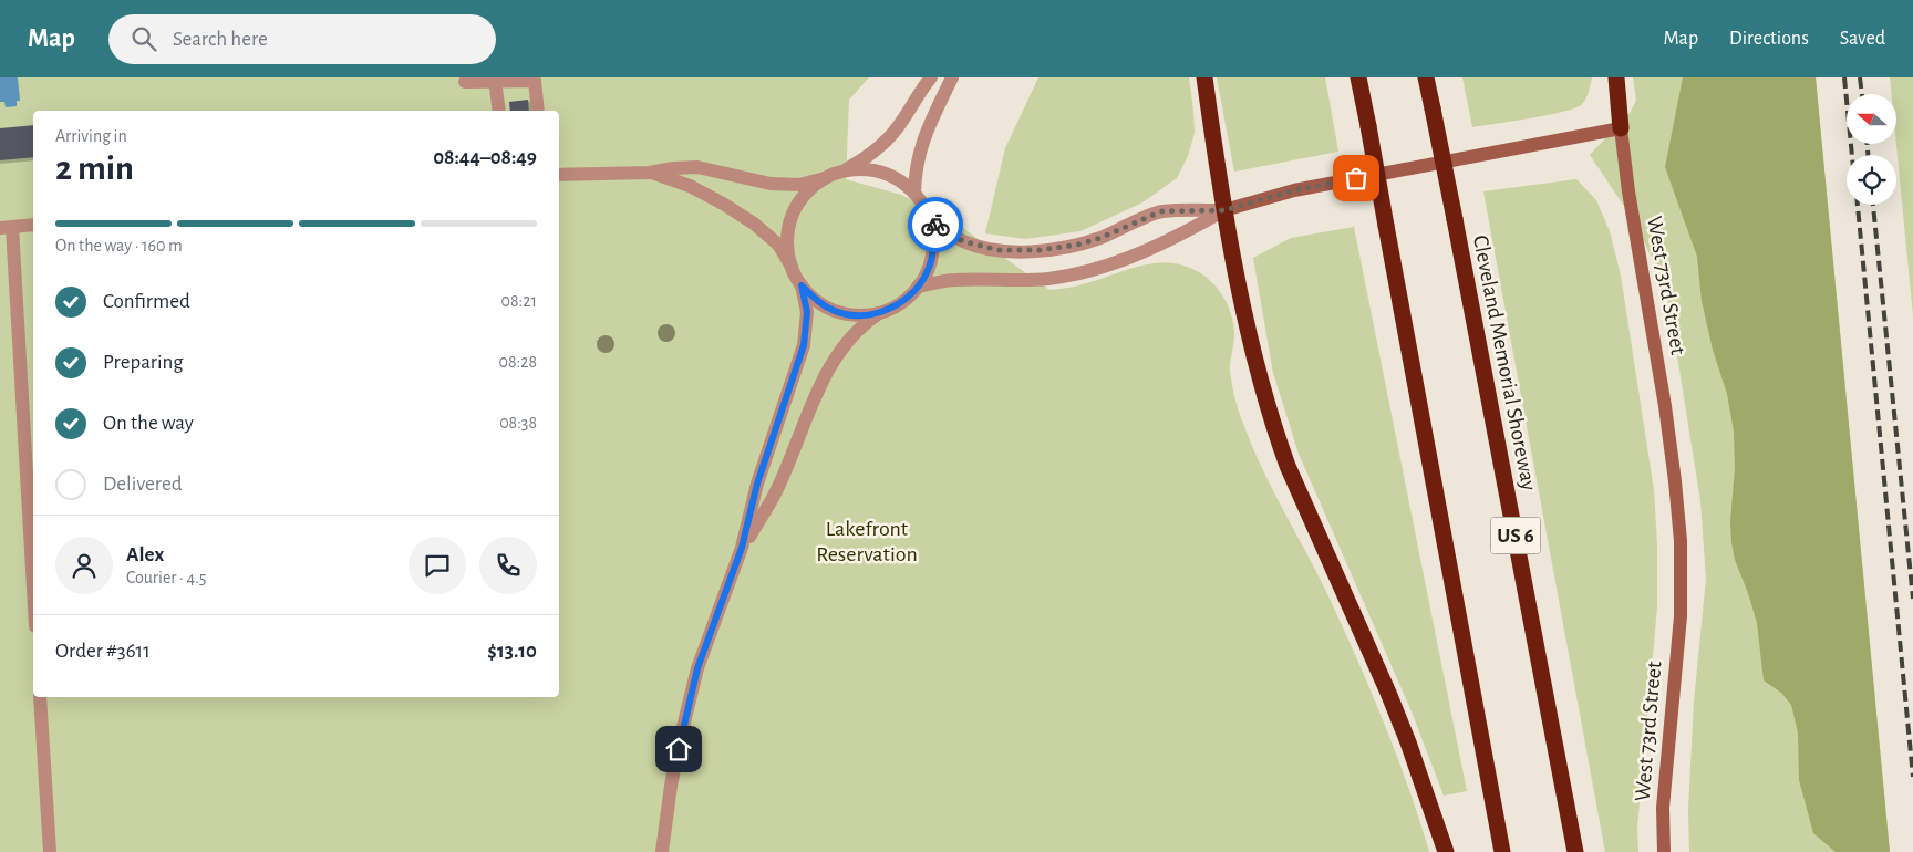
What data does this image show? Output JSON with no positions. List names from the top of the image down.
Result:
{
  "streets": {
    "highway": ["Cleveland Memorial Shoreway", "US 6"],
    "street": ["West 73rd Street"]
  },
  "parks": ["Lakefront Reservation"],
  "north": "left",
  "page": {
    "header": "Map",
    "search": "Search here",
    "nav": ["Map", "Directions", "Saved"],
    "heading": ["2 min", "Arriving in", "08:44–08:49"],
    "panel": [
      "Alex",
      "Courier · 4.5",
      "Order #3611",
      "$13.10"
    ],
    "bar": "On the way · 160 m",
    "list": [
      ["Confirmed", "08:21"],
      ["Preparing", "08:28"],
      ["On the way", "08:38"],
      "Delivered"
    ]
  }
}
